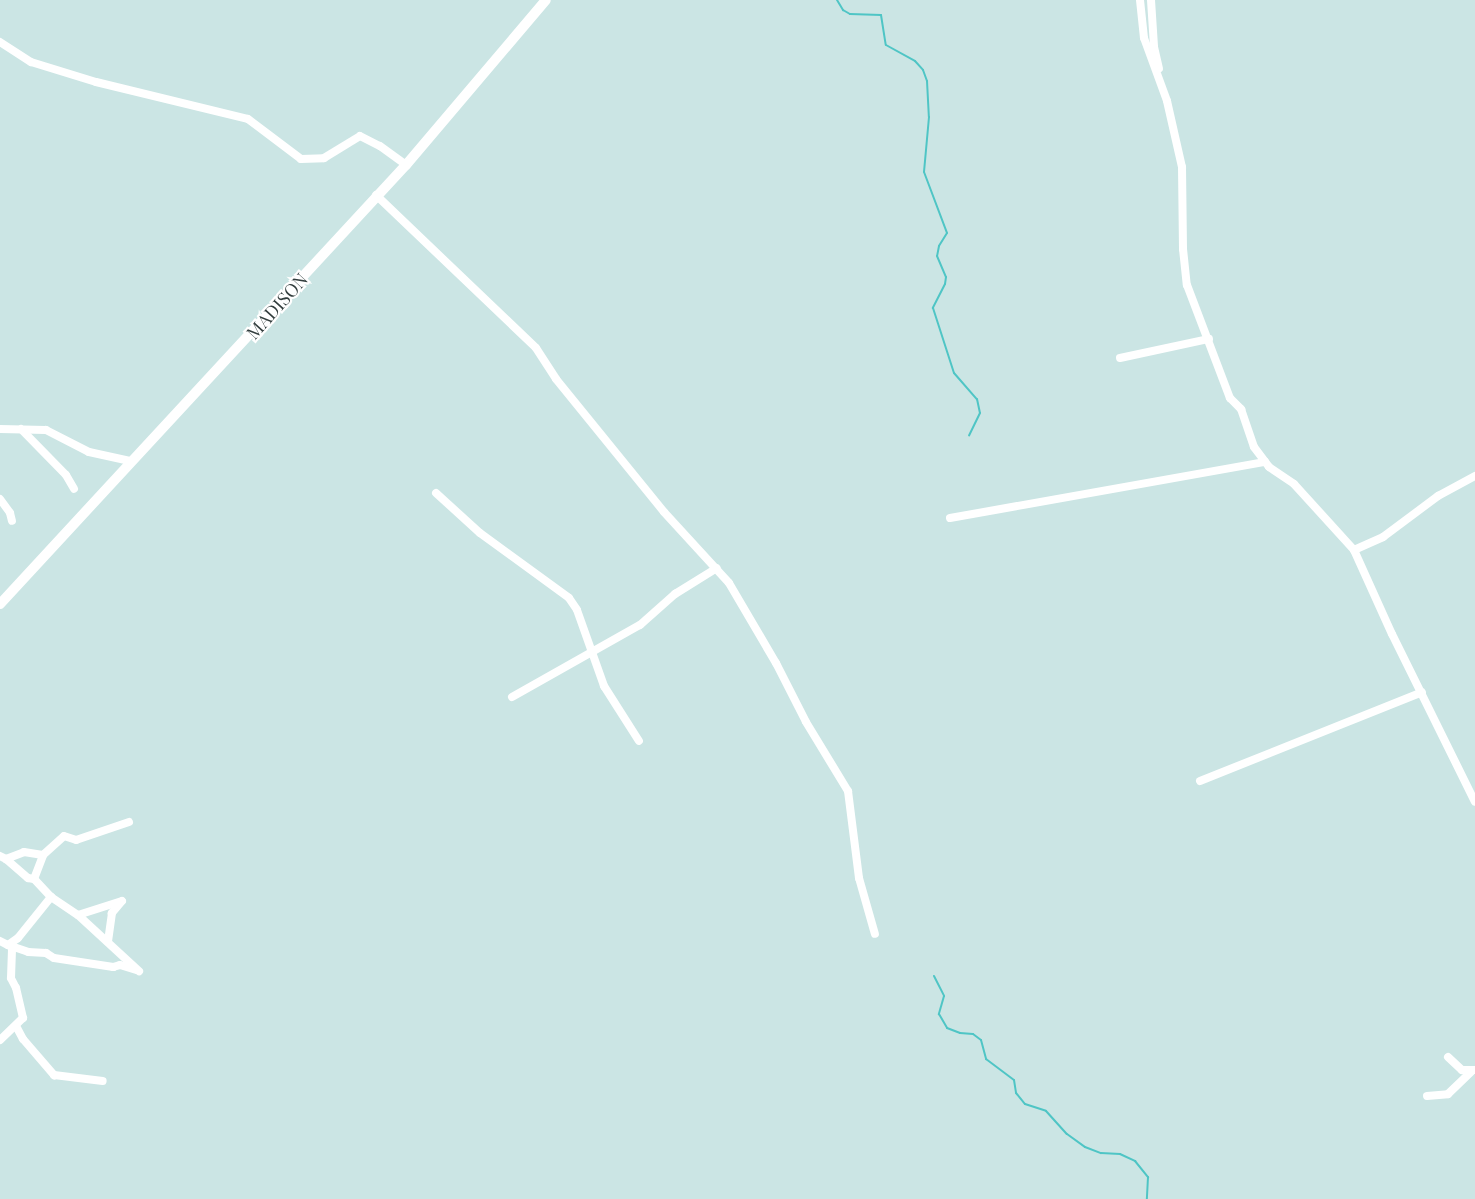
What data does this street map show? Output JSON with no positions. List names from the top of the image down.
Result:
{
  "streets": {
    "street": ["MADISON"]
  }
}
